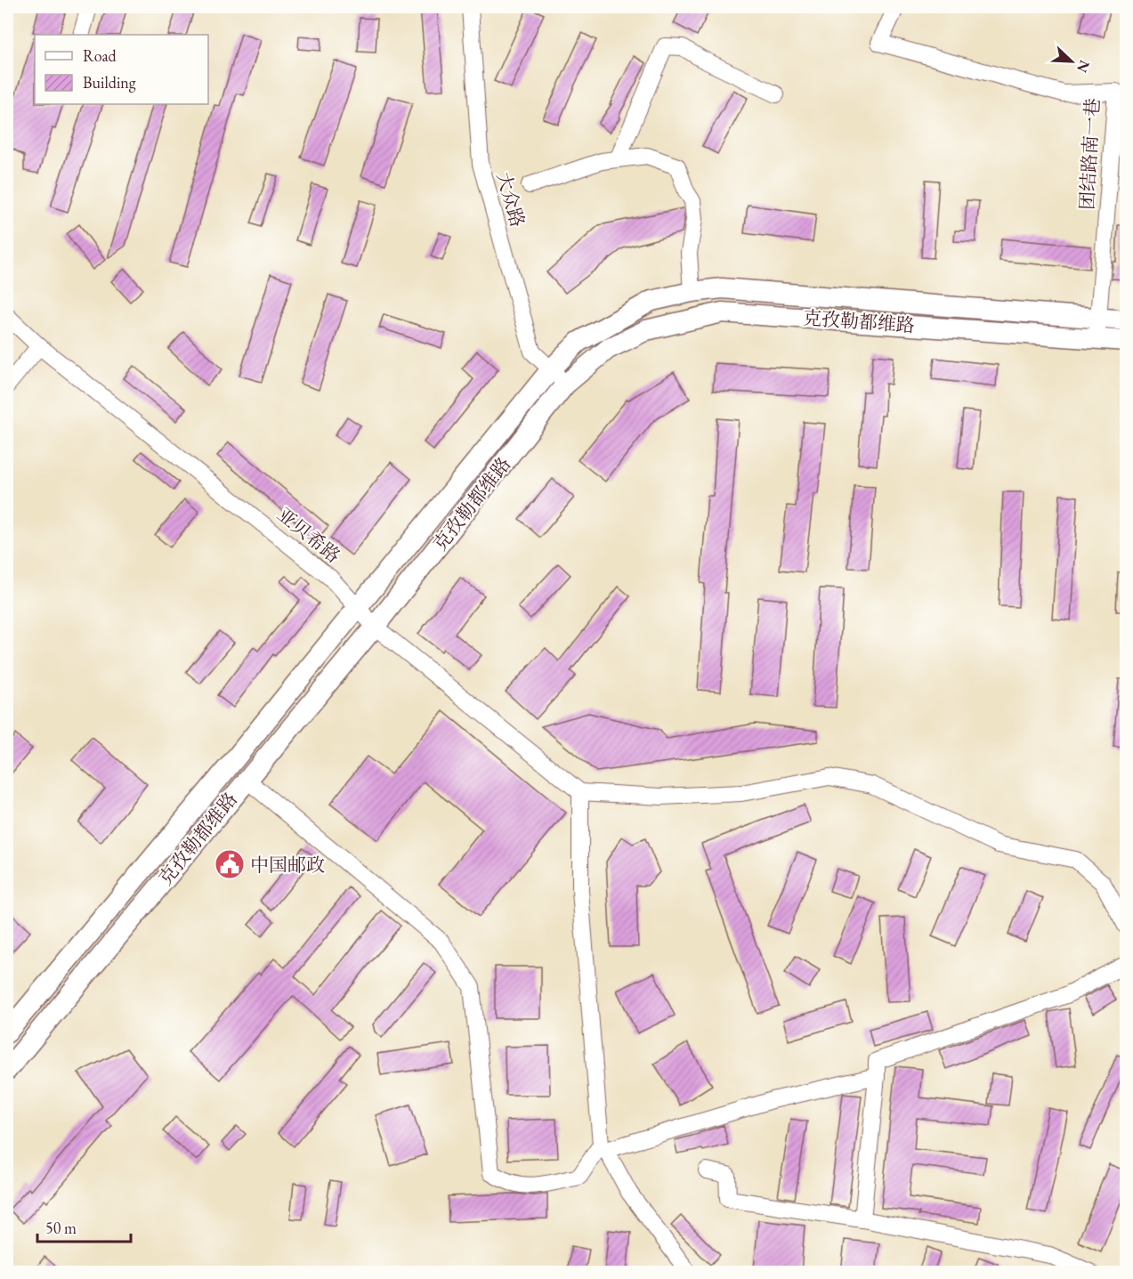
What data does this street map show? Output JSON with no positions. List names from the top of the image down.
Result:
{
  "streets": {
    "main road": ["克孜勒都维路"],
    "street": ["团结路南一巷", "大众路", "亚贝希路"]
  },
  "crossings": [
    ["团结路南一巷", "克孜勒都维路"],
    ["大众路", "克孜勒都维路"],
    ["克孜勒都维路", "亚贝希路"]
  ],
  "places": {
    "public building": ["中国邮政"]
  },
  "legend": ["Road", "Building"],
  "scale_bar": "50 m",
  "north": "bottom right"
}
